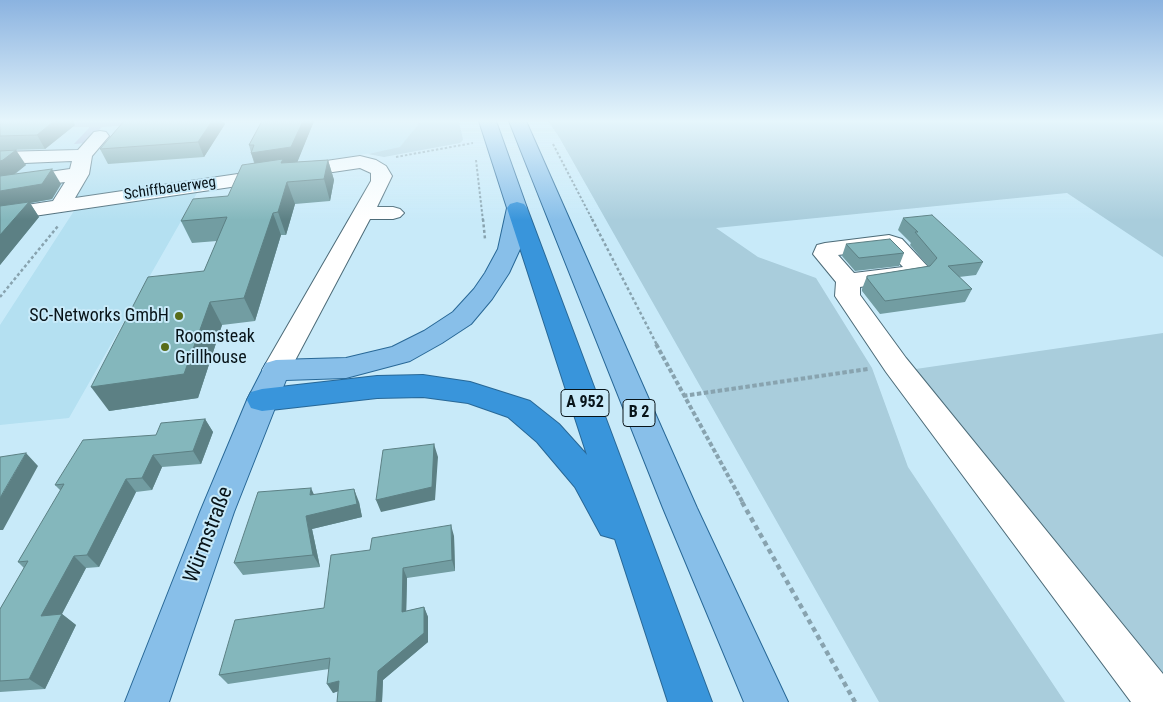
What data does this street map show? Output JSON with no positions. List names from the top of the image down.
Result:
{
  "streets": {
    "highway": ["A 952"],
    "main road": ["B 2", "Würmstraße"],
    "street": ["Schiffbauerweg"]
  },
  "places": ["SC-Networks GmbH", "Roomsteak Grillhouse"]
}
